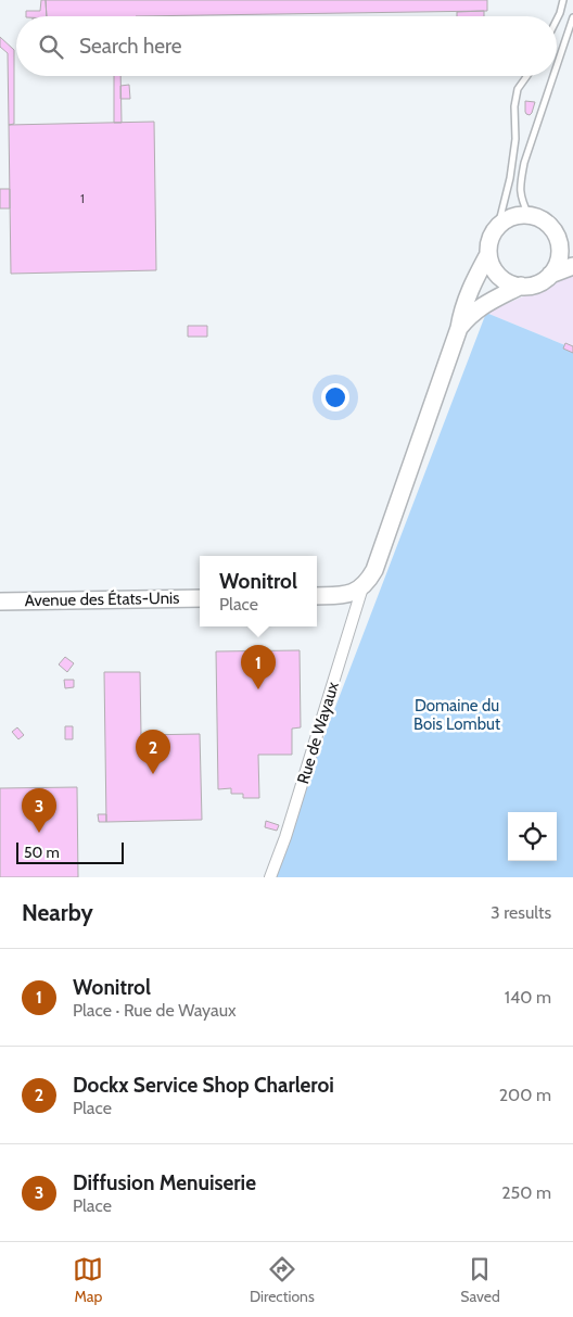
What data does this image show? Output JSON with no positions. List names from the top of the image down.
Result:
{
  "streets": {
    "street": ["Avenue des États-Unis", "Rue de Wayaux"]
  },
  "parks": ["Domaine du Bois Lombut"],
  "house_numbers": ["1"],
  "scale_bar": "50 m",
  "page": {
    "search": "Search here",
    "popup": ["Wonitrol", "Place"],
    "pins": ["1", "2", "3"],
    "scale": "50 m",
    "heading": ["Nearby", "3 results"],
    "list": [
      {
        "mark": "1",
        "name": "Wonitrol",
        "note": "Place · Rue de Wayaux",
        "value": "140 m"
      },
      {
        "mark": "2",
        "name": "Dockx Service Shop Charleroi",
        "note": "Place",
        "value": "200 m"
      },
      {
        "mark": "3",
        "name": "Diffusion Menuiserie",
        "note": "Place",
        "value": "250 m"
      }
    ],
    "nav": ["Map", "Directions", "Saved"]
  }
}
